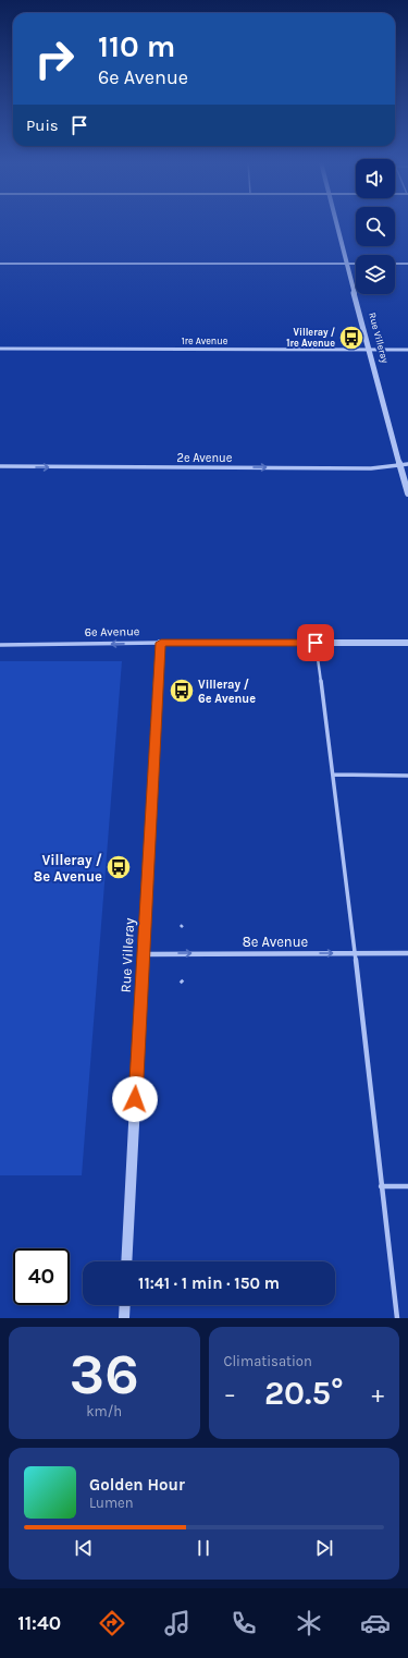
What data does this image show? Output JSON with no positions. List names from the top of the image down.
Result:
{
  "streets": {
    "street": [
      "Rue Villeray",
      "1re Avenue",
      "2e Avenue",
      "6e Avenue",
      "8e Avenue"
    ]
  },
  "crossings": [
    ["Rue Villeray", "1re Avenue"],
    ["Rue Villeray", "2e Avenue"],
    ["Rue Villeray", "6e Avenue"],
    ["Rue Villeray", "8e Avenue"]
  ],
  "one_way": ["2e Avenue", "6e Avenue", "8e Avenue"],
  "places": {
    "bus stop": ["Villeray / 1re Avenue", "Villeray / 6e Avenue", "Villeray / 8e Avenue"]
  },
  "page": {
    "turn": ["110 m", "6e Avenue"],
    "then": "Puis",
    "limit": "40",
    "trip": "11:41 · 1 min · 150 m",
    "tile": [
      ["36", "km/h"],
      "Climatisation"
    ],
    "heat": ["−", "20.5°", "+"],
    "song": ["Golden Hour", "Lumen"],
    "tabs": "11:40"
  }
}
